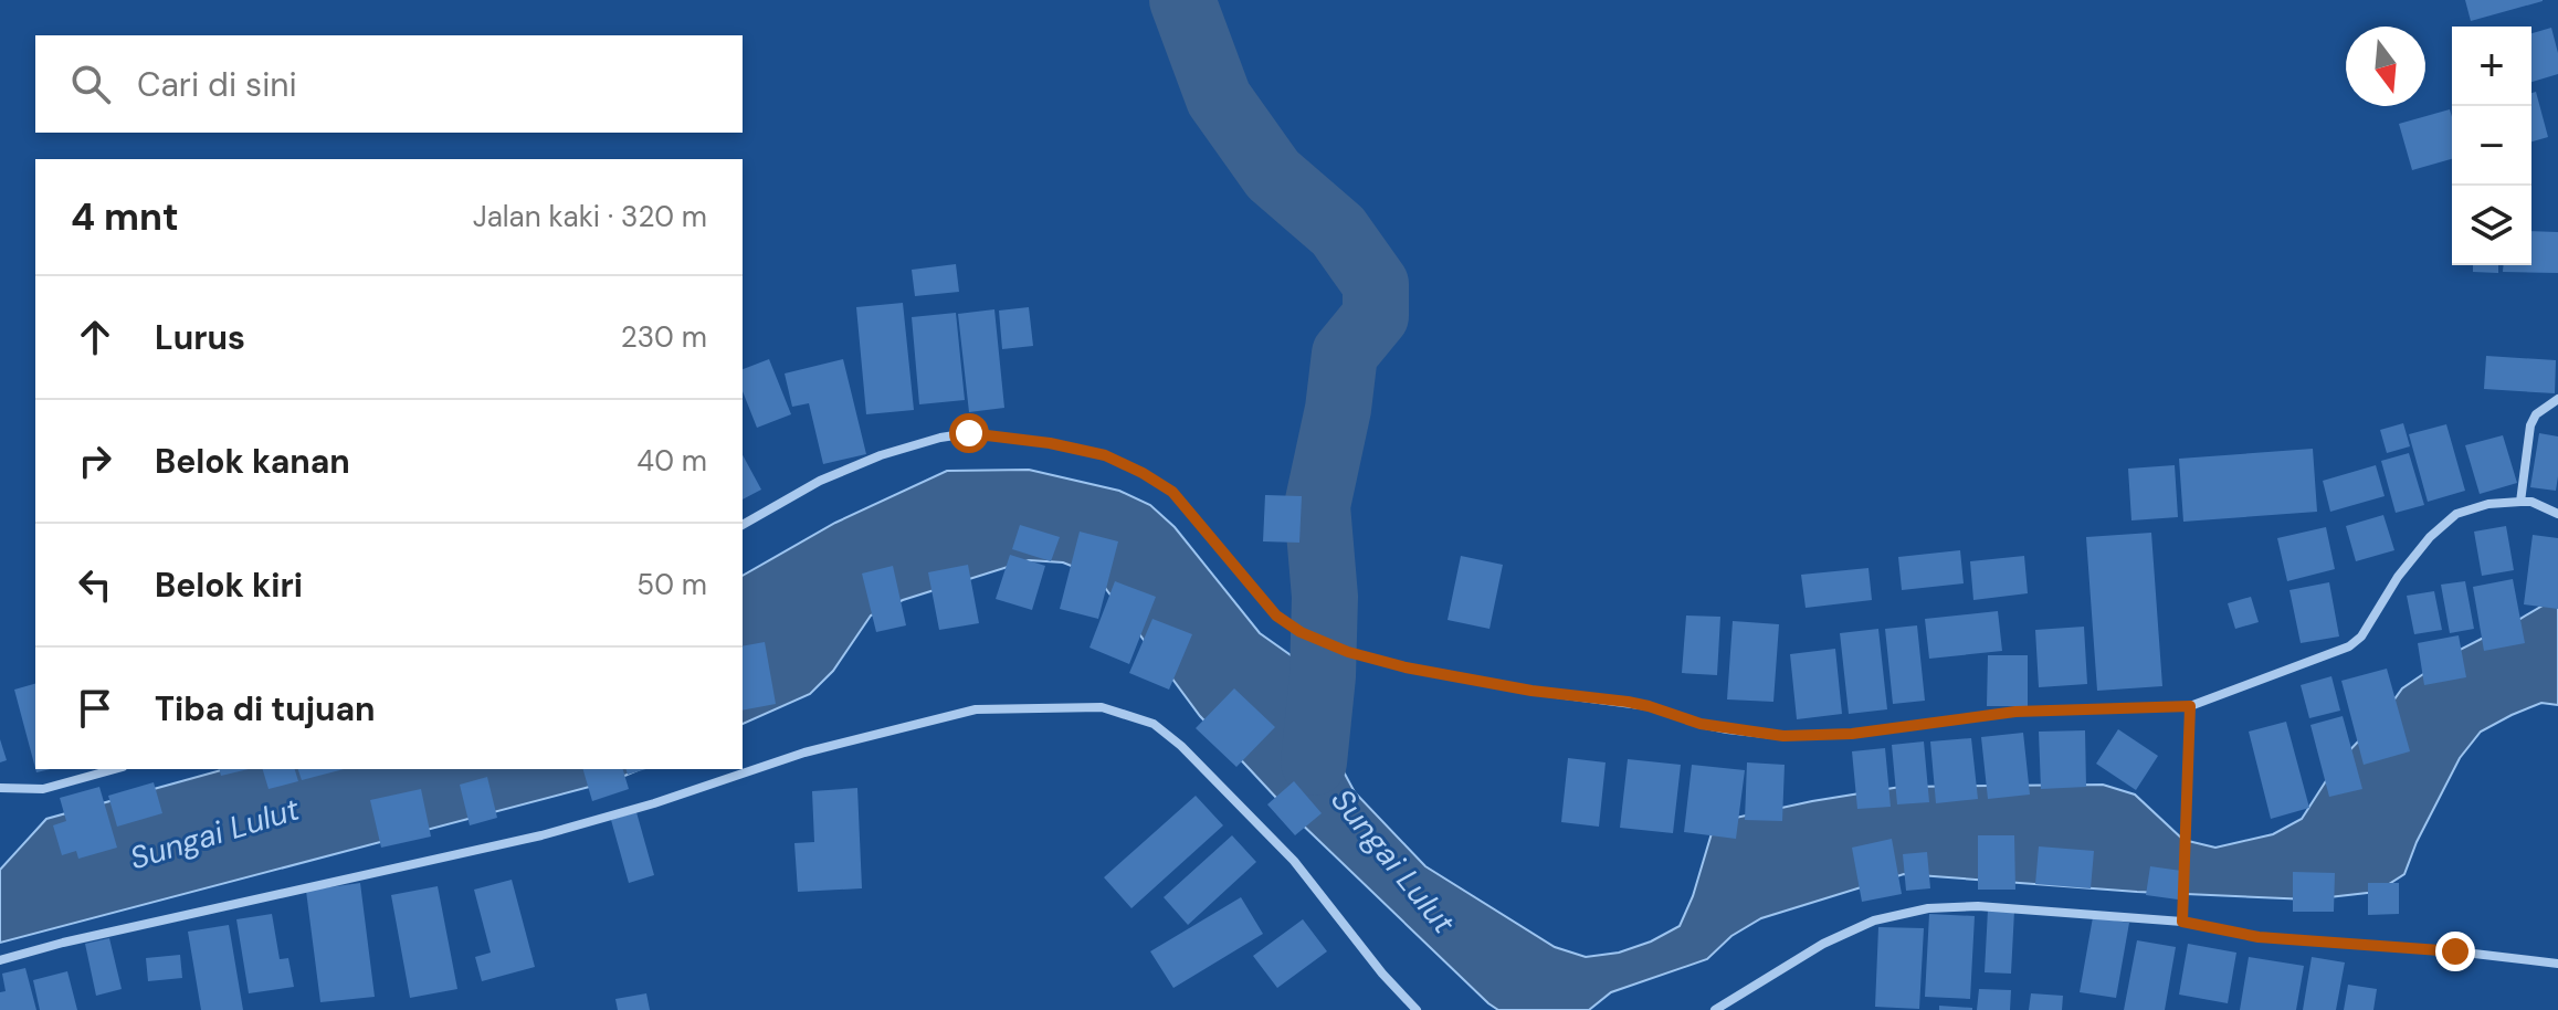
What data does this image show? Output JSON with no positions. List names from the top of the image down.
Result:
{
  "water": ["Sungai Lulut"],
  "north": "bottom",
  "page": {
    "map_buttons": ["+", "−"],
    "search": "Cari di sini",
    "heading": ["4 mnt", "Jalan kaki · 320 m"],
    "list": [
      ["Lurus", "230 m"],
      ["Belok kanan", "40 m"],
      ["Belok kiri", "50 m"],
      "Tiba di tujuan"
    ]
  }
}
